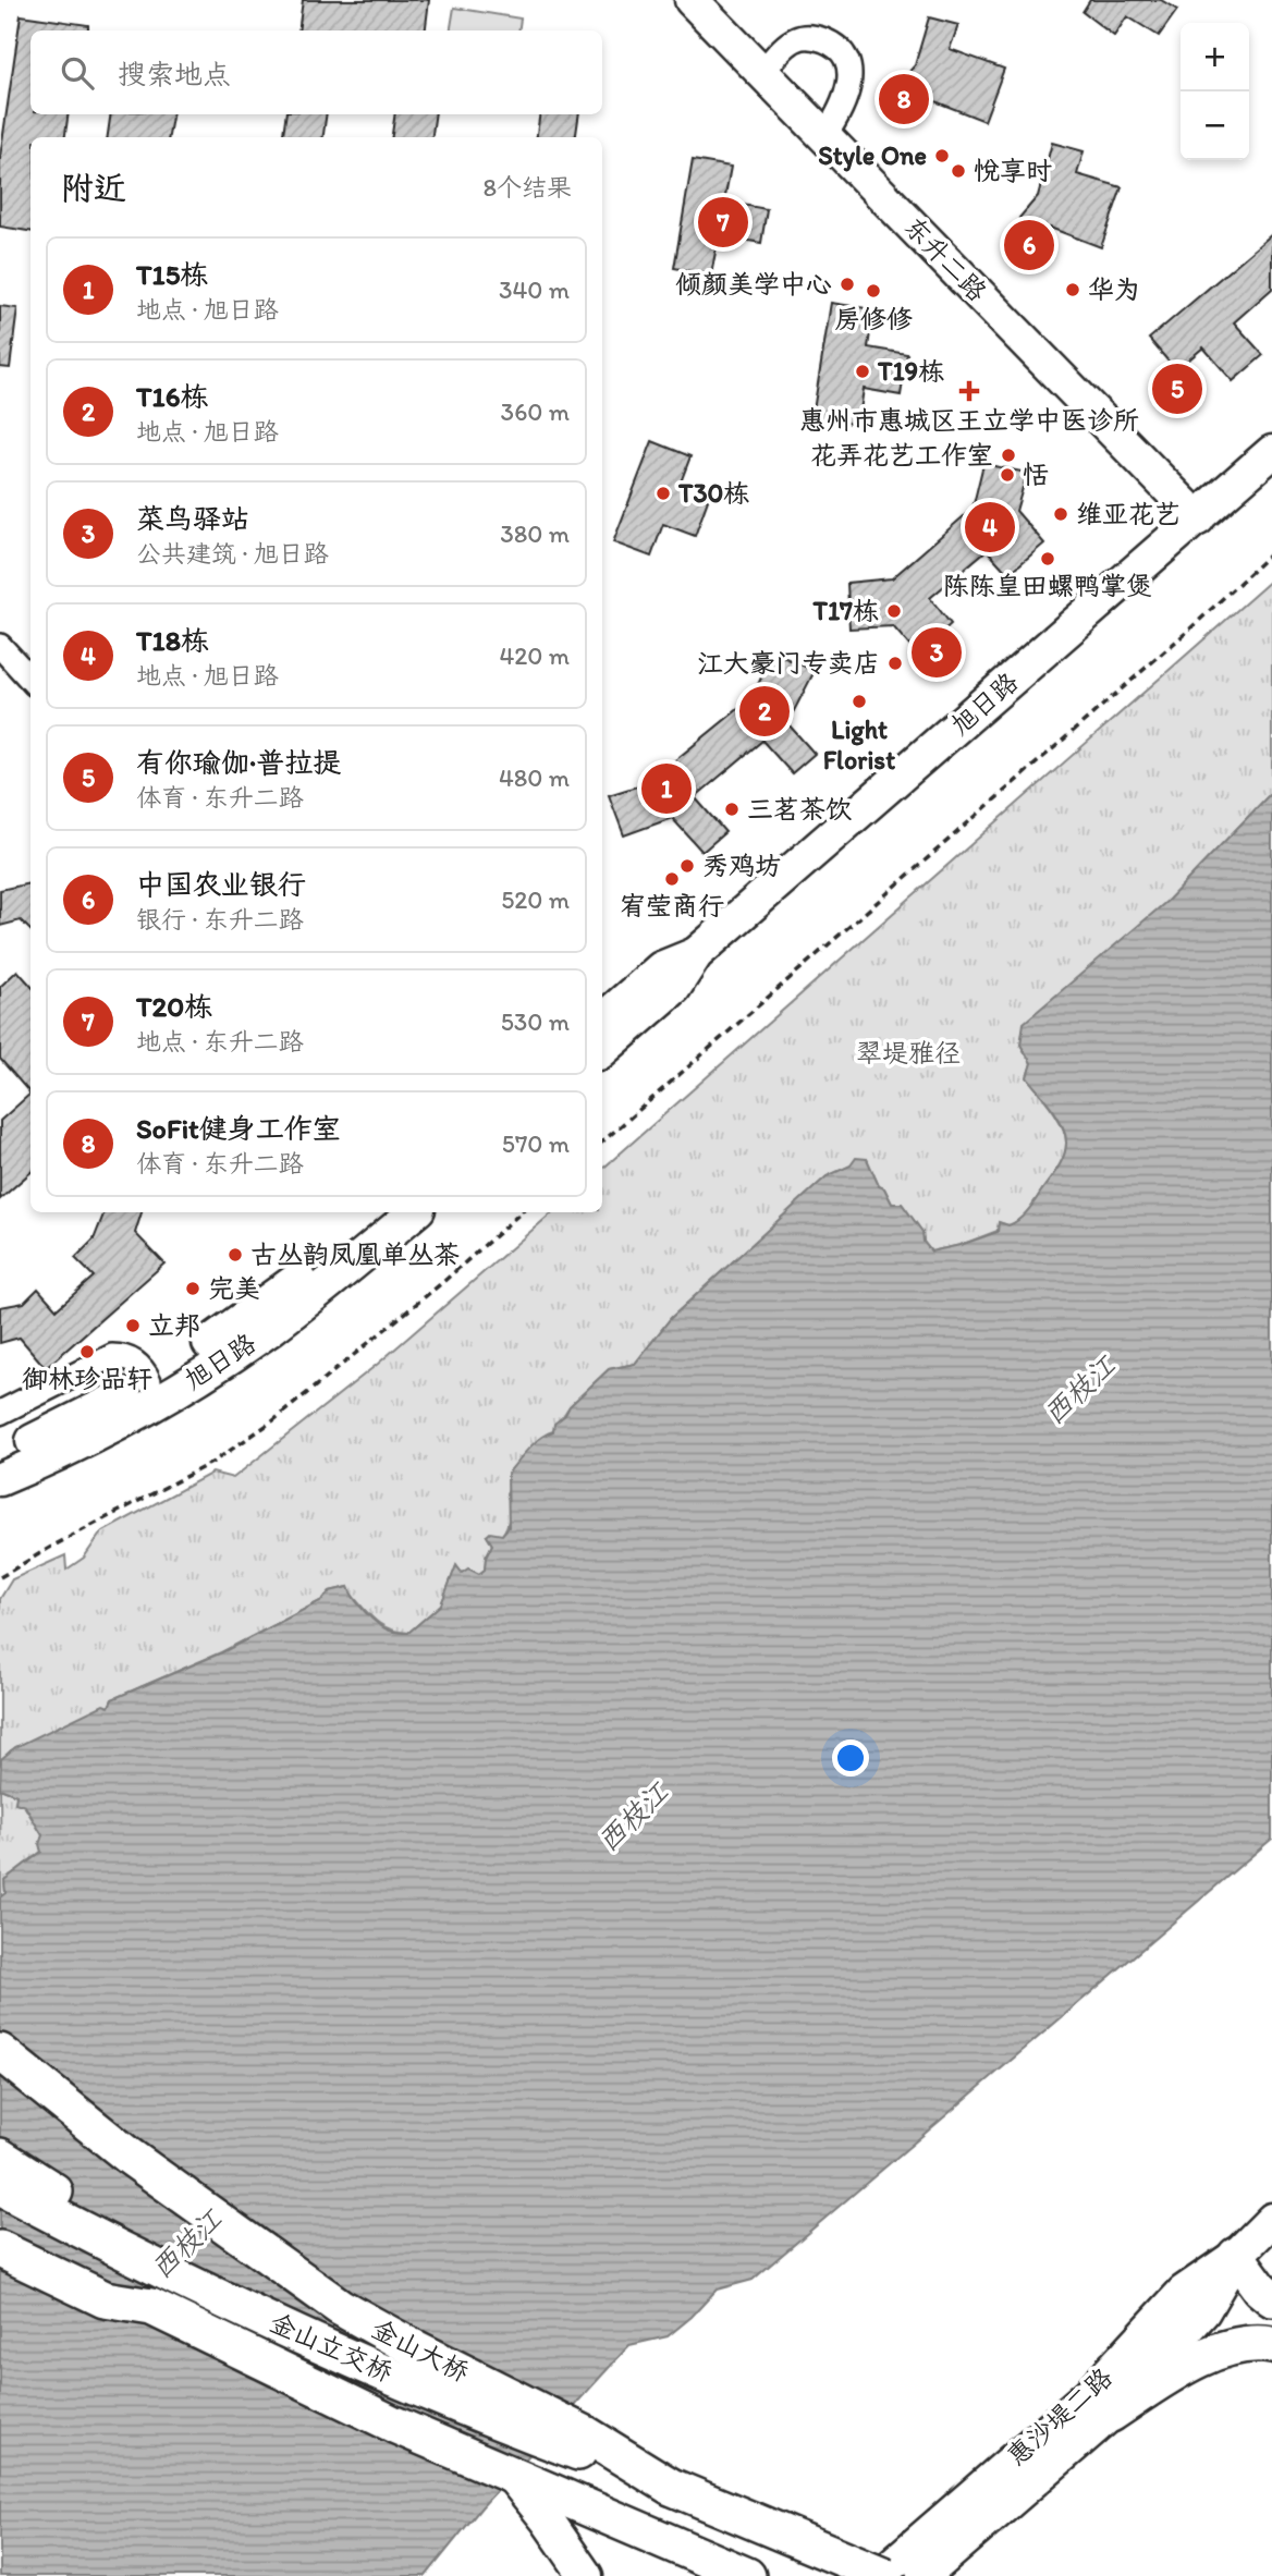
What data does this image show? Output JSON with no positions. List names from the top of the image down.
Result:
{
  "streets": {
    "main road": [
      "东升二路",
      "旭日路",
      "金山立交桥",
      "金山大桥",
      "惠沙堤二路"
    ]
  },
  "crossings": [
    ["东升二路", "旭日路"],
    ["金山立交桥", "金山大桥"]
  ],
  "water": ["西枝江"],
  "parks": ["翠堤雅径"],
  "places": {
    "other": [
      "Style One",
      "悦享时",
      "倾颜美学中心",
      "华为",
      "房修修",
      "T19栋",
      "花弄花艺工作室",
      "恬",
      "T30栋",
      "维亚花艺",
      "陈陈皇田螺鸭掌煲",
      "T17栋",
      "江大豪门专卖店",
      "Light Florist",
      "三茗茶饮",
      "秀鸡坊",
      "宥莹商行",
      "古丛韵凤凰单丛茶",
      "完美",
      "立邦",
      "御林珍品轩"
    ],
    "health": ["惠州市惠城区王立学中医诊所"]
  },
  "page": {
    "map_buttons": ["+", "−"],
    "search": "搜索地点",
    "pins": [
      "8",
      "7",
      "6",
      "5",
      "4",
      "3",
      "2",
      "1"
    ],
    "heading": ["附近", "8个结果"],
    "list": [
      {
        "mark": "1",
        "name": "T15栋",
        "note": "地点 · 旭日路",
        "value": "340 m"
      },
      {
        "mark": "2",
        "name": "T16栋",
        "note": "地点 · 旭日路",
        "value": "360 m"
      },
      {
        "mark": "3",
        "name": "菜鸟驿站",
        "note": "公共建筑 · 旭日路",
        "value": "380 m"
      },
      {
        "mark": "4",
        "name": "T18栋",
        "note": "地点 · 旭日路",
        "value": "420 m"
      },
      {
        "mark": "5",
        "name": "有你瑜伽·普拉提",
        "note": "体育 · 东升二路",
        "value": "480 m"
      },
      {
        "mark": "6",
        "name": "中国农业银行",
        "note": "银行 · 东升二路",
        "value": "520 m"
      },
      {
        "mark": "7",
        "name": "T20栋",
        "note": "地点 · 东升二路",
        "value": "530 m"
      },
      {
        "mark": "8",
        "name": "SoFit健身工作室",
        "note": "体育 · 东升二路",
        "value": "570 m"
      }
    ]
  }
}
